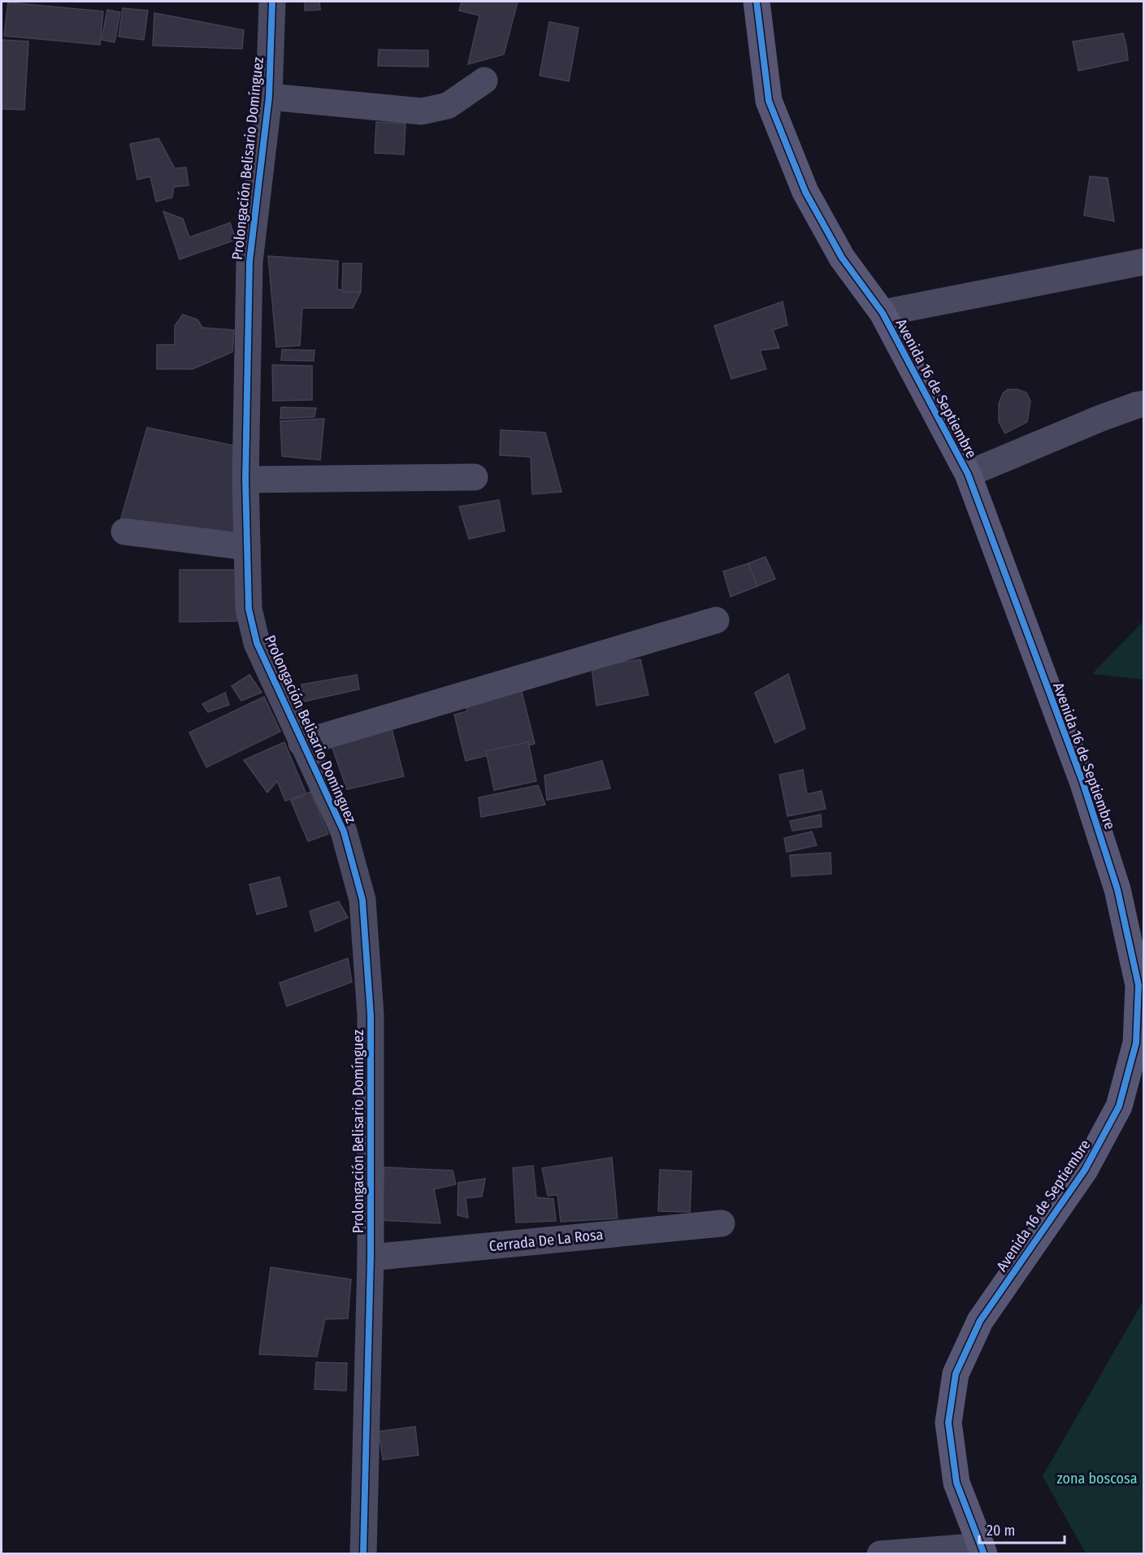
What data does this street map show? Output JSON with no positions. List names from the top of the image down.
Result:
{
  "streets": {
    "street": ["Prolongación Belisario Domínguez", "Avenida 16 de Septiembre", "Cerrada De La Rosa"]
  },
  "crossings": [
    ["Prolongación Belisario Domínguez", "Cerrada De La Rosa"]
  ],
  "parks": ["zona boscosa"],
  "scale_bar": "20 m"
}
